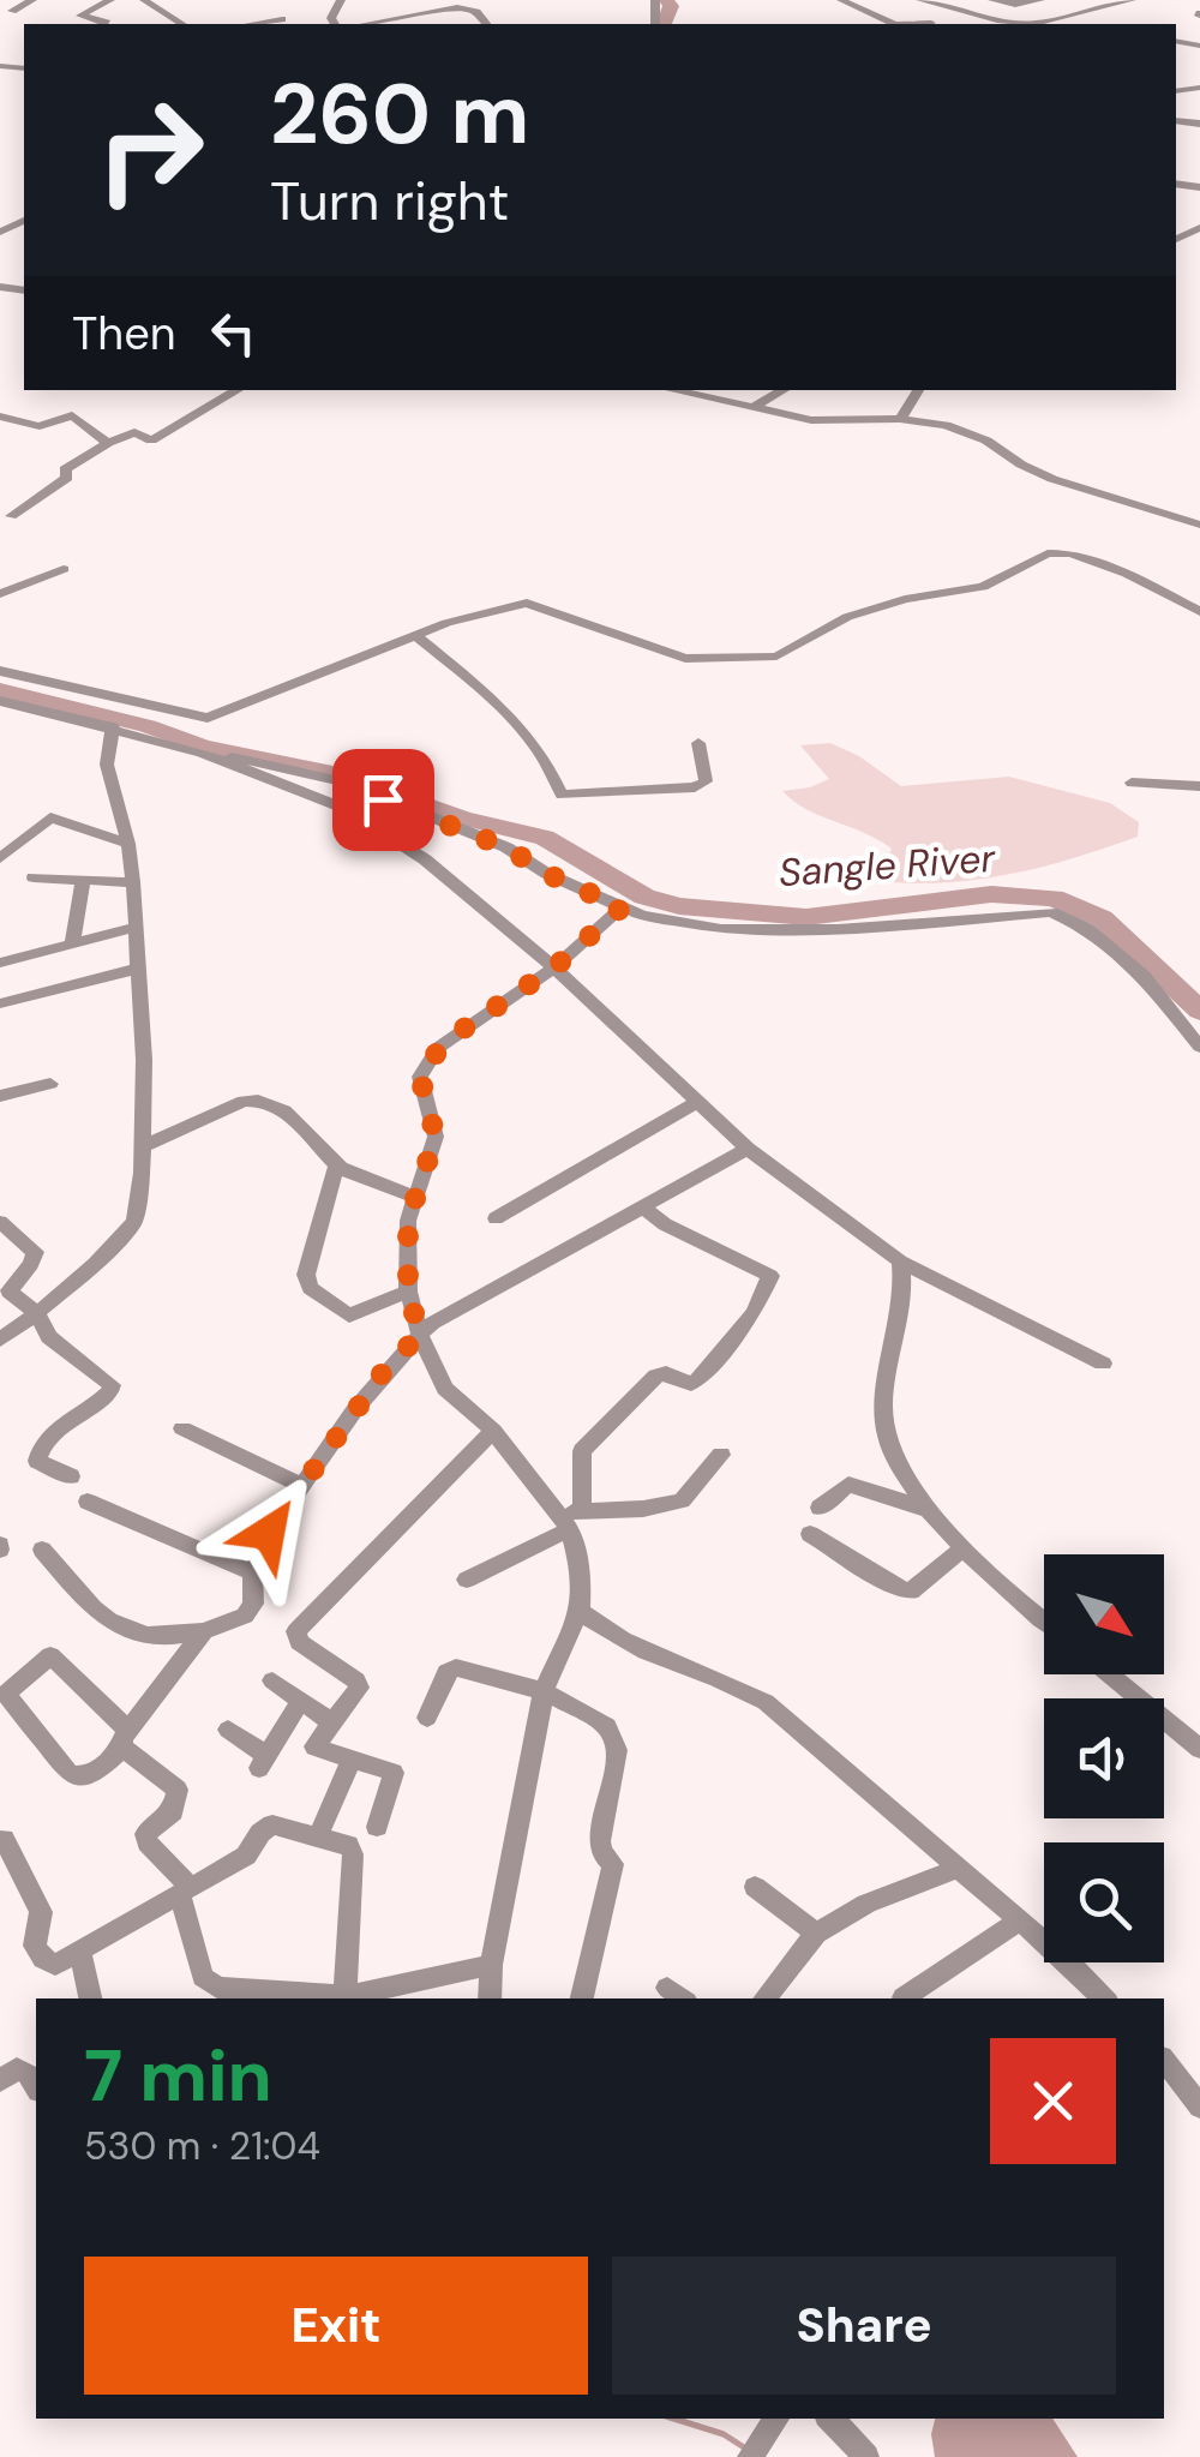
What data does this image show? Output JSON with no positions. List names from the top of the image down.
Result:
{
  "water": ["Sangle River"],
  "north": "bottom right",
  "page": {
    "turn": ["260 m", "Turn right"],
    "then": "Then",
    "heading": ["7 min", "530 m · 21:04"],
    "buttons": ["Exit", "Share"]
  }
}
